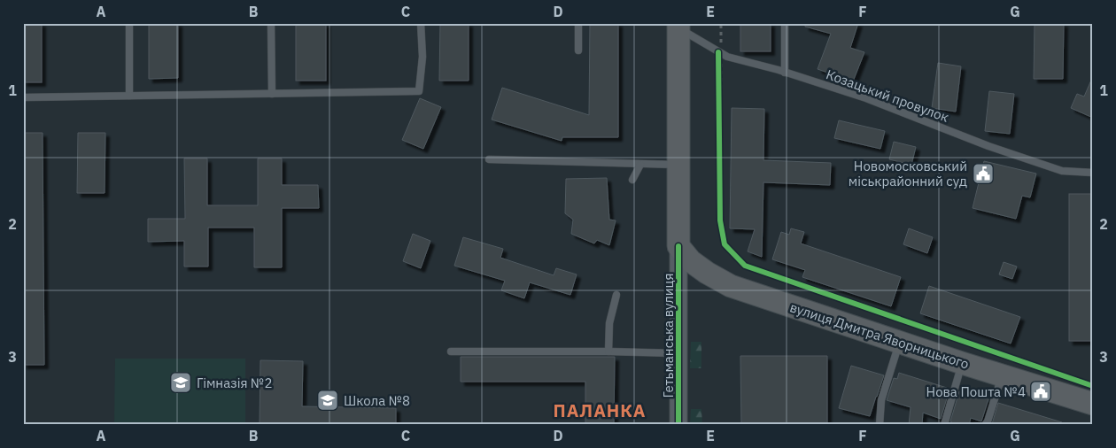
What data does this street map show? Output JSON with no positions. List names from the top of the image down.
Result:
{
  "streets": {
    "highway": ["Гетьманська вулиця", "вулиця Дмитра Яворницького"],
    "lane": ["Козацький провулок"]
  },
  "crossings": [
    ["Козацький провулок", "Гетьманська вулиця"],
    ["Гетьманська вулиця", "вулиця Дмитра Яворницького"]
  ],
  "districts": ["ПАЛАНКА"],
  "places": {
    "public building": ["Новомосковський міськрайонний суд", "Нова Пошта №4"],
    "school or university": ["Гімназія №2", "Школа №8"]
  },
  "grid": {
    "columns": [
      "A",
      "B",
      "C",
      "D",
      "E",
      "F",
      "G"
    ],
    "rows": ["1", "2", "3"]
  }
}
